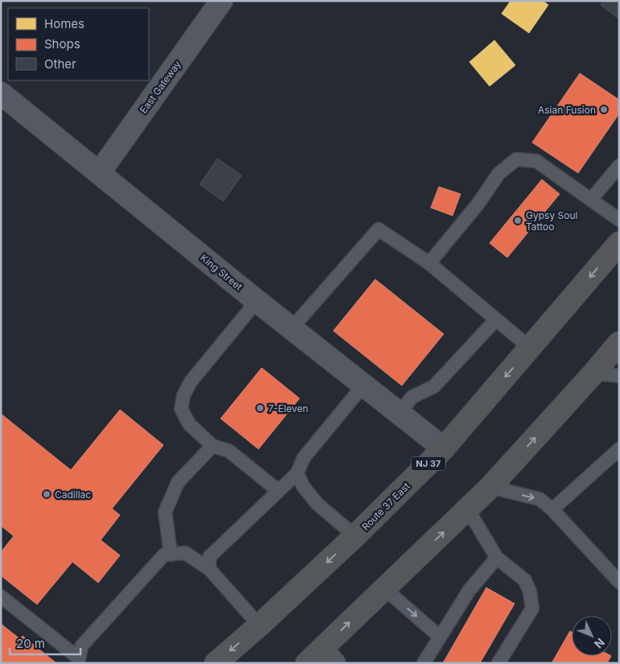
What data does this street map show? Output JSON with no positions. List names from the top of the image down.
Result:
{
  "streets": {
    "highway": ["NJ 37", "Route 37 East"],
    "street": ["East Gateway", "King Street"]
  },
  "crossings": [
    ["East Gateway", "King Street"],
    ["King Street", "Route 37 East"]
  ],
  "places": [
    "Asian Fusion",
    "Gypsy Soul Tattoo",
    "7-Eleven",
    "Cadillac"
  ],
  "legend": ["Homes", "Shops", "Other"],
  "scale_bar": "20 m",
  "north": "bottom right"
}
